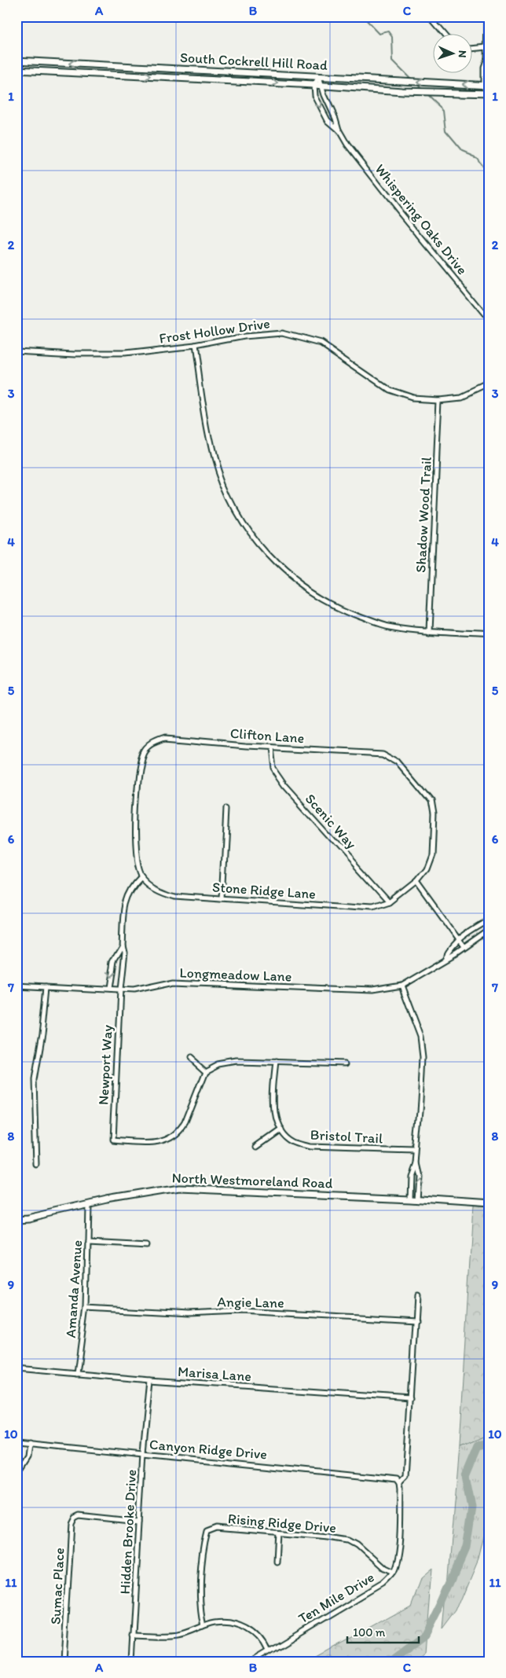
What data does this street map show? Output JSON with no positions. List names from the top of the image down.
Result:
{
  "streets": {
    "main road": ["South Cockrell Hill Road", "North Westmoreland Road"],
    "street": [
      "Whispering Oaks Drive",
      "Frost Hollow Drive",
      "Shadow Wood Trail",
      "Clifton Lane",
      "Scenic Way",
      "Stone Ridge Lane",
      "Longmeadow Lane",
      "Newport Way",
      "Bristol Trail",
      "Amanda Avenue",
      "Angie Lane",
      "Marisa Lane",
      "Canyon Ridge Drive",
      "Rising Ridge Drive",
      "Hidden Brooke Drive",
      "Sumac Place",
      "Ten Mile Drive"
    ]
  },
  "crossings": [
    ["South Cockrell Hill Road", "Whispering Oaks Drive"],
    ["Frost Hollow Drive", "Shadow Wood Trail"],
    ["Clifton Lane", "Scenic Way"],
    ["Clifton Lane", "Stone Ridge Lane"],
    ["Clifton Lane", "Newport Way"],
    ["Scenic Way", "Stone Ridge Lane"],
    ["Stone Ridge Lane", "Newport Way"],
    ["Longmeadow Lane", "Newport Way"],
    ["North Westmoreland Road", "Amanda Avenue"],
    ["Amanda Avenue", "Angie Lane"],
    ["Amanda Avenue", "Marisa Lane"],
    ["Angie Lane", "Ten Mile Drive"],
    ["Marisa Lane", "Hidden Brooke Drive"],
    ["Marisa Lane", "Ten Mile Drive"],
    ["Canyon Ridge Drive", "Hidden Brooke Drive"],
    ["Canyon Ridge Drive", "Ten Mile Drive"],
    ["Rising Ridge Drive", "Ten Mile Drive"],
    ["Hidden Brooke Drive", "Sumac Place"]
  ],
  "scale_bar": "100 m",
  "north": "right",
  "grid": {
    "columns": ["A", "B", "C"],
    "rows": [
      "1",
      "2",
      "3",
      "4",
      "5",
      "6",
      "7",
      "8",
      "9",
      "10",
      "11"
    ]
  }
}
